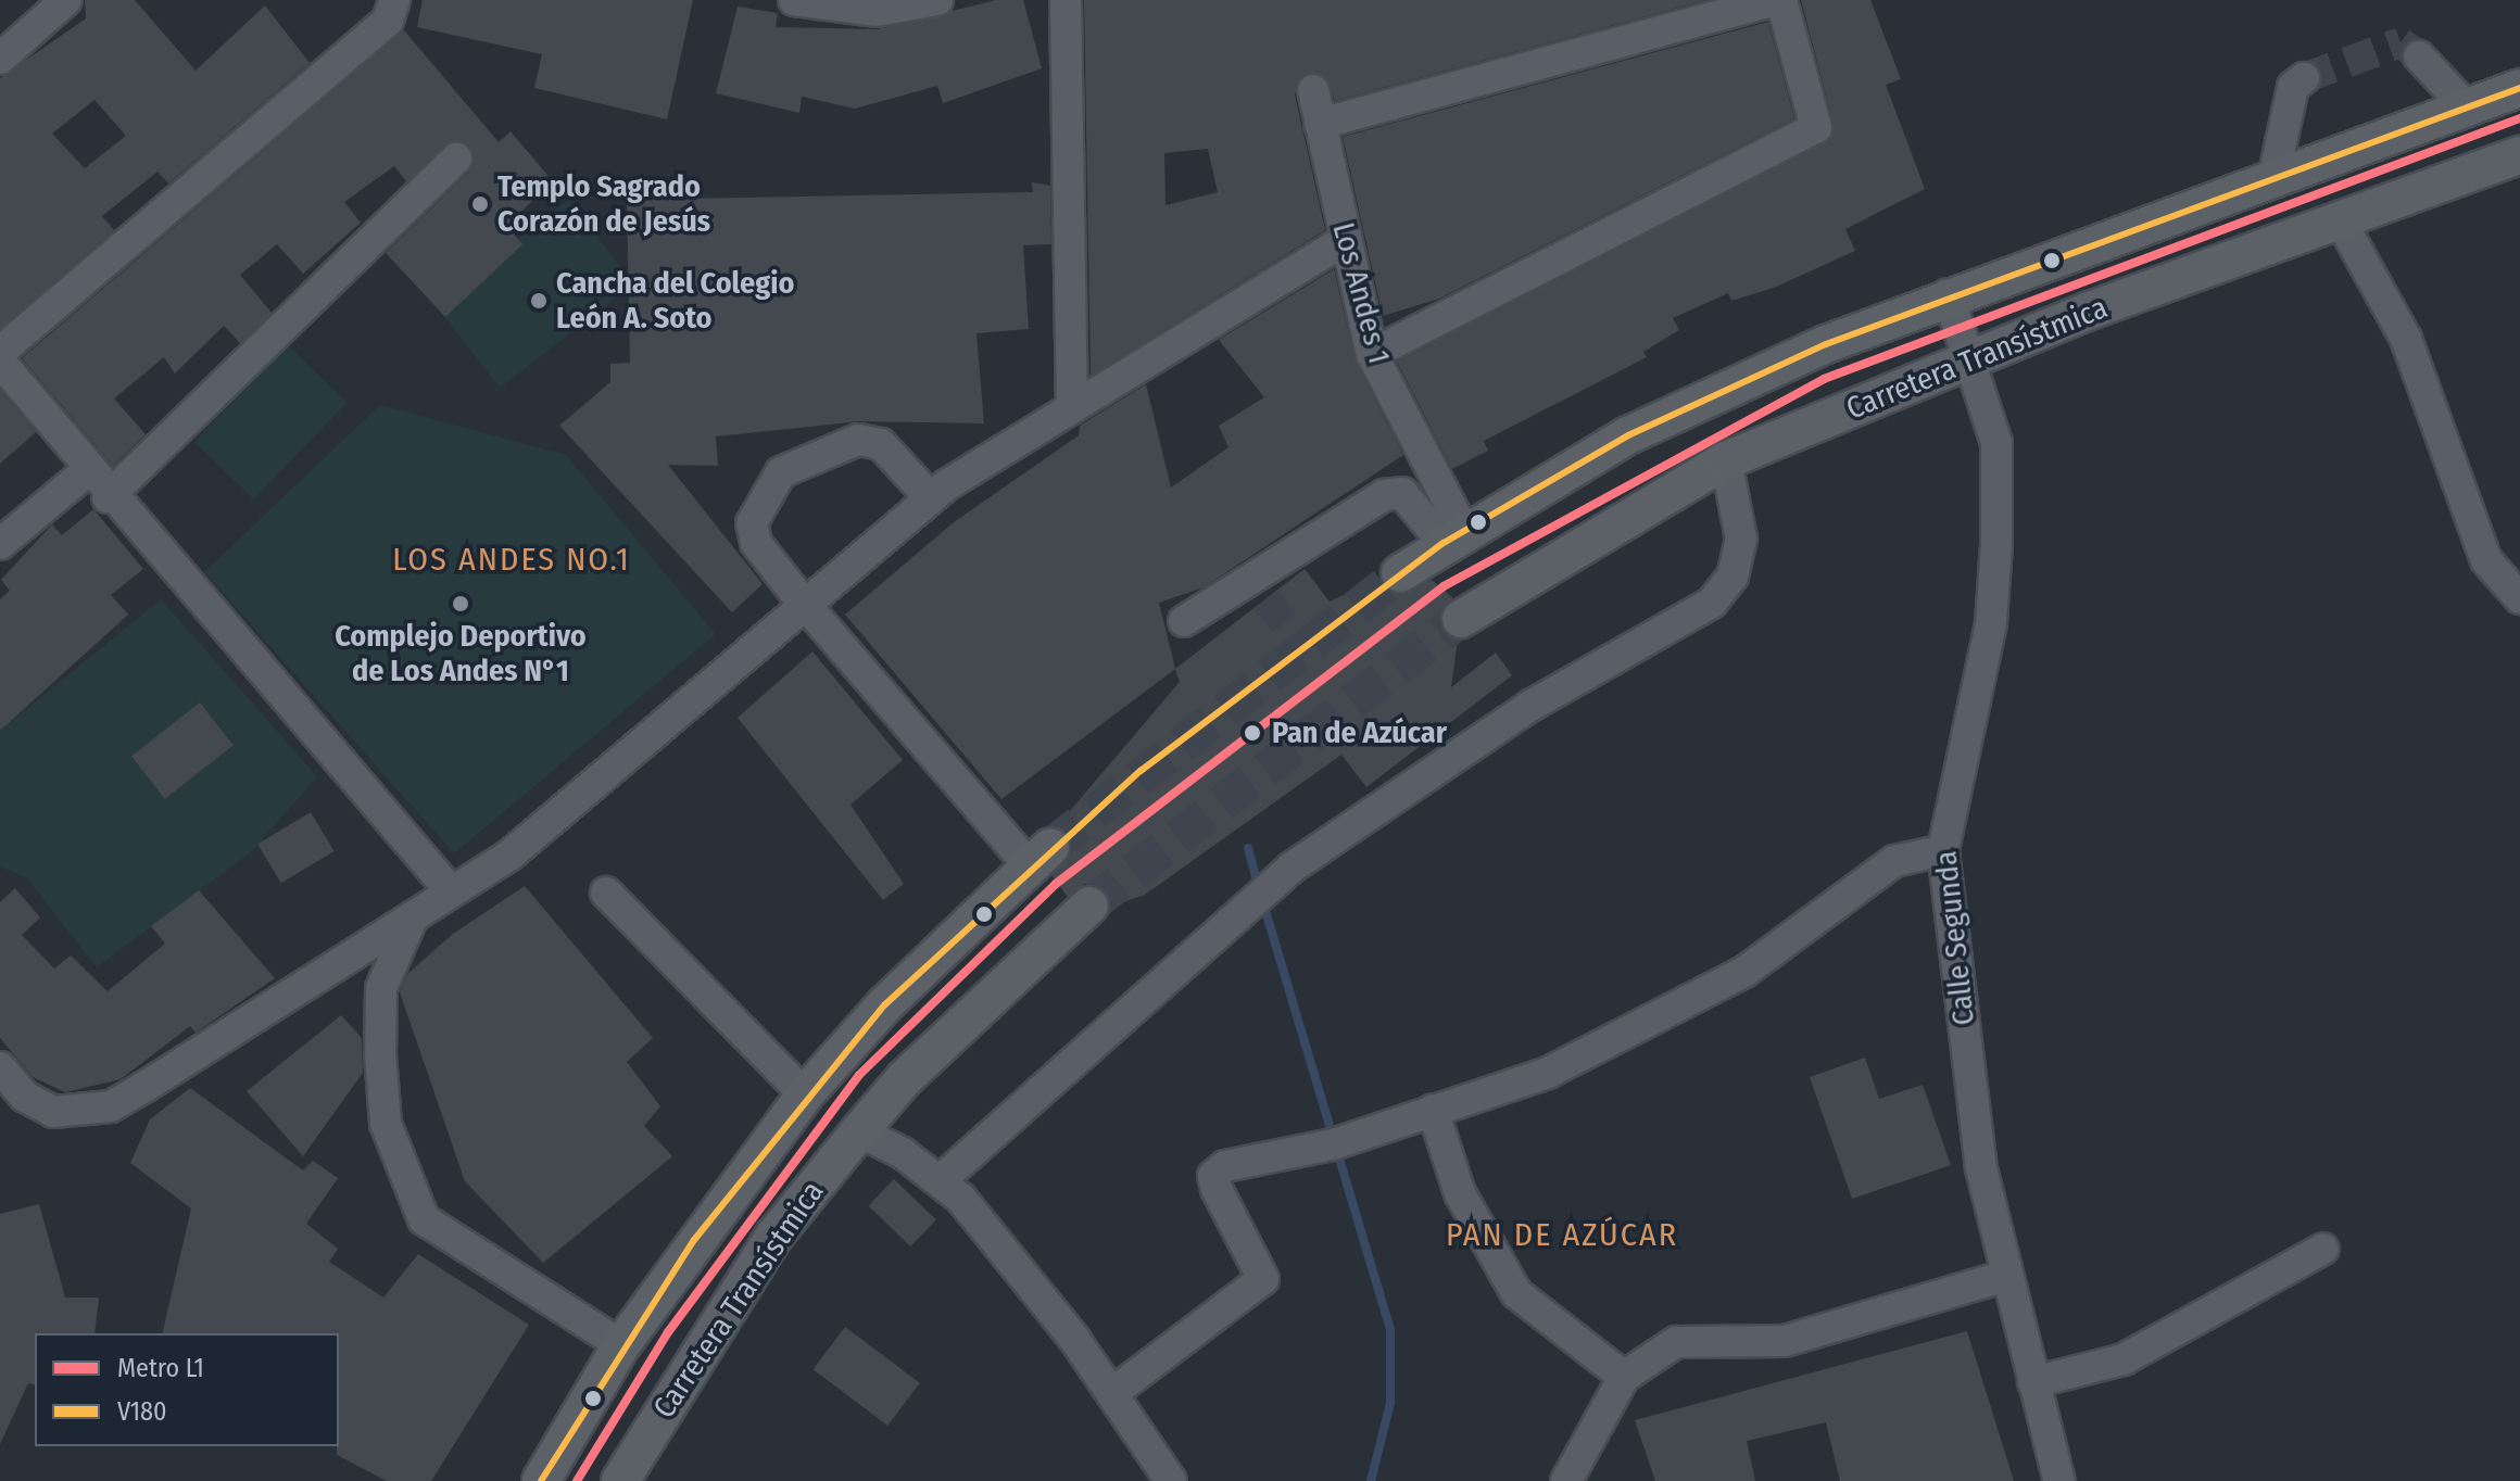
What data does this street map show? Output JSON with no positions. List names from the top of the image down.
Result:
{
  "streets": {
    "main road": ["Carretera Transístmica"],
    "street": ["Los Andes 1", "Calle Segunda"]
  },
  "crossings": [
    ["Carretera Transístmica", "Calle Segunda"]
  ],
  "districts": ["LOS ANDES NO.1", "PAN DE AZÚCAR"],
  "places": [
    "Templo Sagrado Corazón de Jesús",
    "Cancha del Colegio León A. Soto",
    "Complejo Deportivo de Los Andes N°1",
    "Pan de Azúcar"
  ],
  "lines": ["transit line V180", "metro line L1"],
  "legend": ["Metro L1", "V180"]
}
